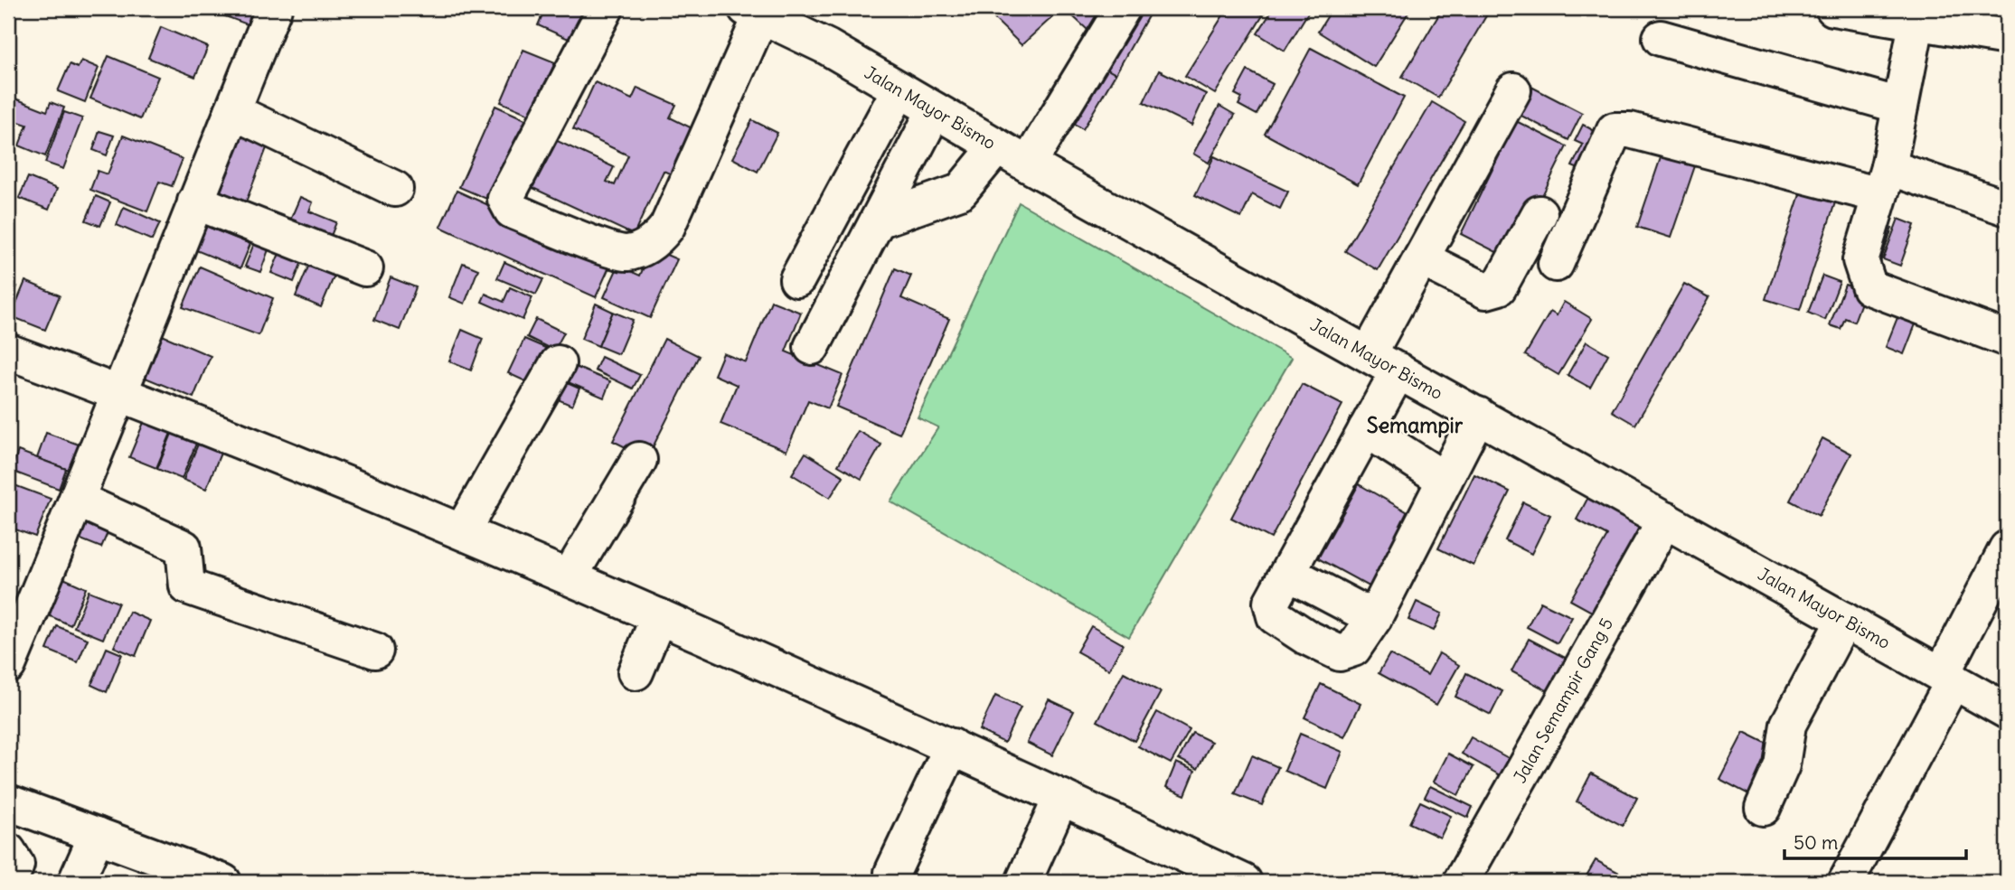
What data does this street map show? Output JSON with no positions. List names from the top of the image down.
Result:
{
  "streets": {
    "street": ["Jalan Mayor Bismo", "Jalan Semampir Gang 5"]
  },
  "crossings": [
    ["Jalan Mayor Bismo", "Jalan Semampir Gang 5"]
  ],
  "districts": ["Semampir"],
  "scale_bar": "50 m"
}
